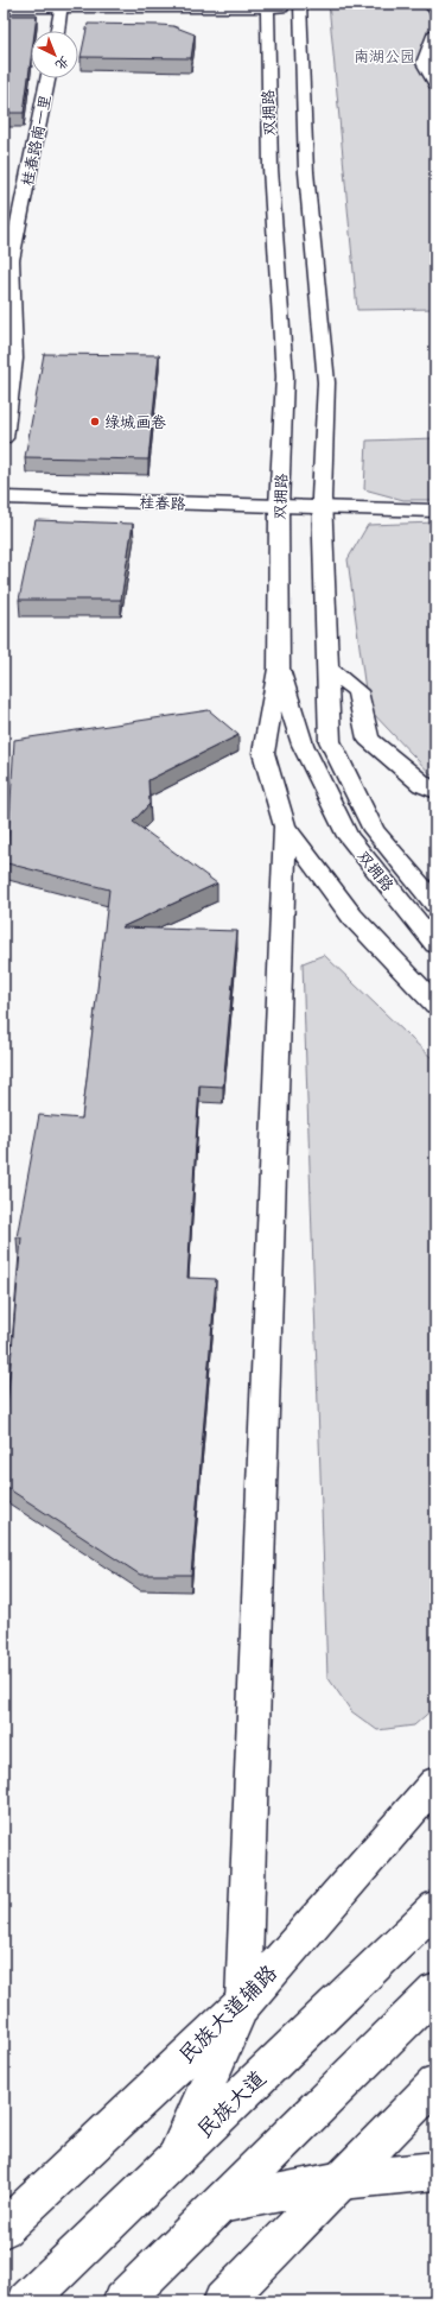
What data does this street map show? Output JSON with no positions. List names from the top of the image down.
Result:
{
  "streets": {
    "main road": [
      "双拥路",
      "桂春路南一里",
      "桂春路",
      "民族大道辅路",
      "民族大道"
    ]
  },
  "crossings": [
    ["双拥路", "桂春路"]
  ],
  "parks": ["南湖公园"],
  "places": ["绿城画卷"],
  "north": "bottom right"
}
